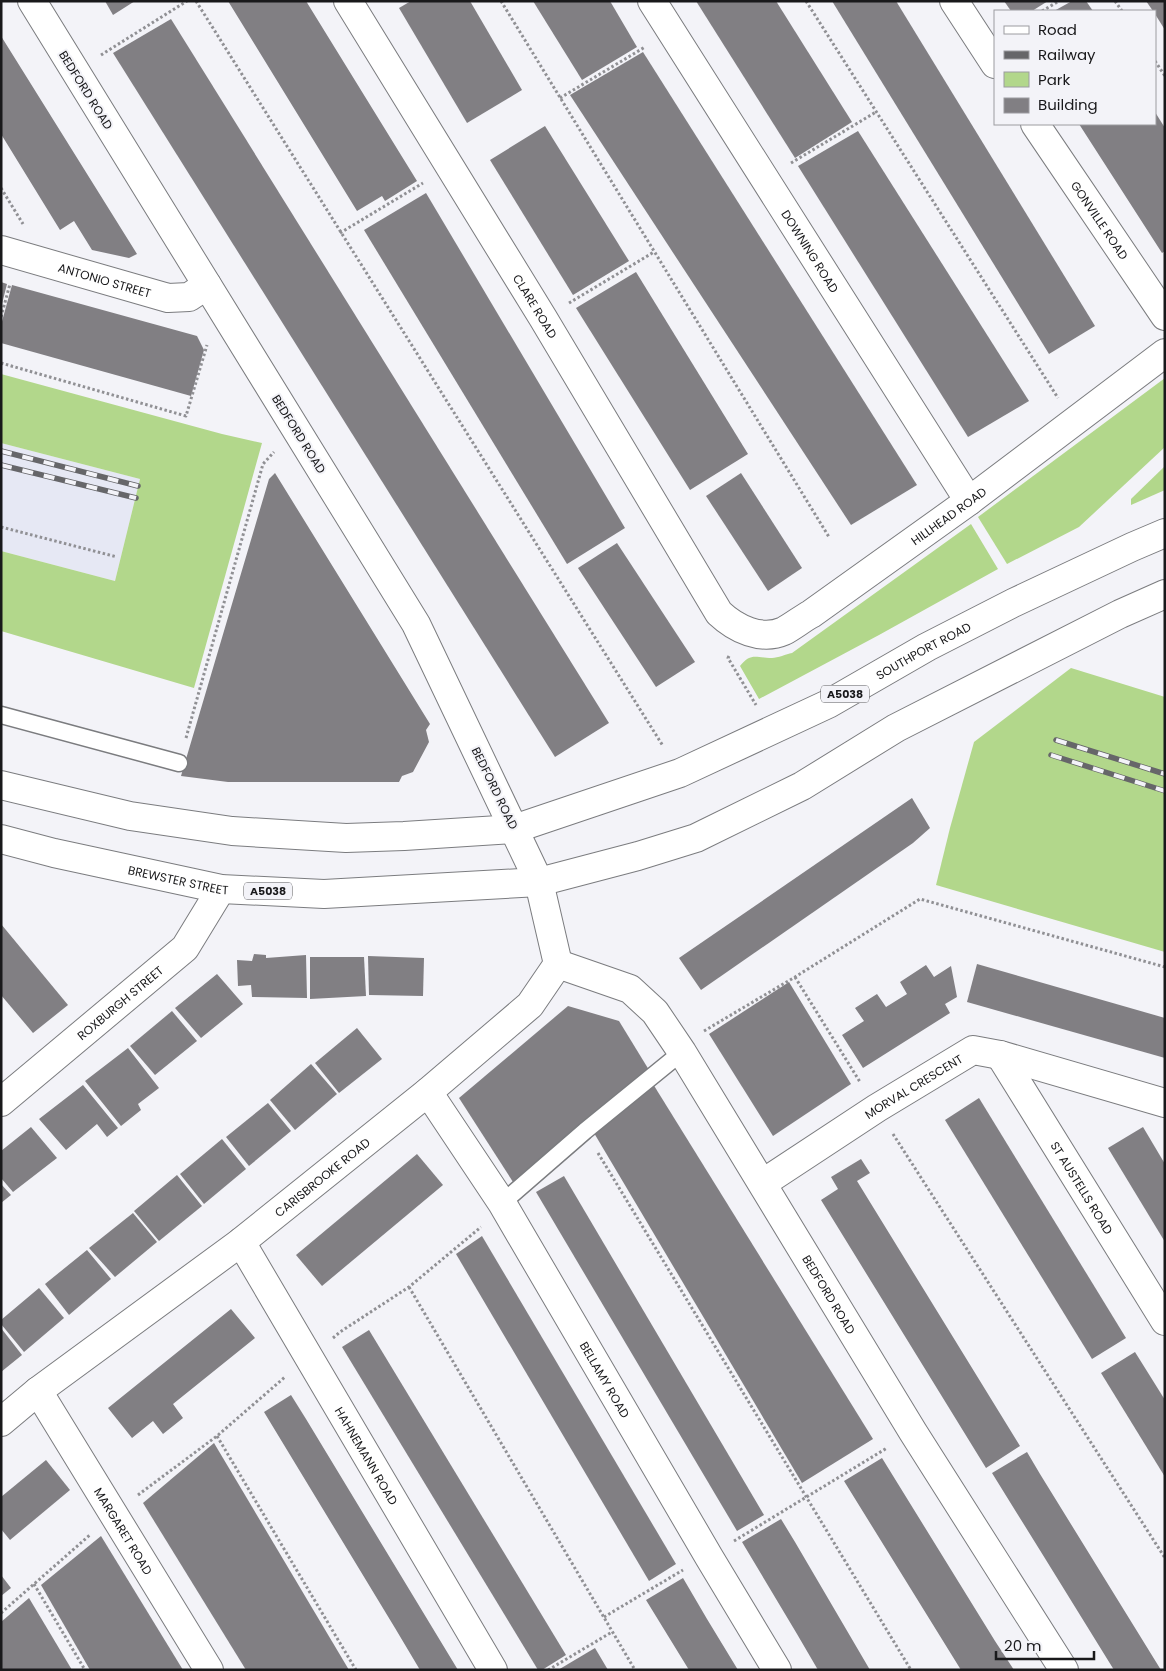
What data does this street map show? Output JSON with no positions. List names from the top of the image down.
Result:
{
  "streets": {
    "street": [
      "BEDFORD ROAD",
      "GONVILLE ROAD",
      "DOWNING ROAD",
      "ANTONIO STREET",
      "CLARE ROAD",
      "HILLHEAD ROAD",
      "SOUTHPORT ROAD",
      "A5038",
      "BREWSTER STREET",
      "ROXBURGH STREET",
      "MORVAL CRESCENT",
      "CARISBROOKE ROAD",
      "ST AUSTELLS ROAD",
      "BELLAMY ROAD",
      "HAHNEMANN ROAD",
      "MARGARET ROAD"
    ]
  },
  "crossings": [
    ["BEDFORD ROAD", "ANTONIO STREET"],
    ["BEDFORD ROAD", "SOUTHPORT ROAD"],
    ["BEDFORD ROAD", "A5038"],
    ["BEDFORD ROAD", "BREWSTER STREET"],
    ["BEDFORD ROAD", "MORVAL CRESCENT"],
    ["BEDFORD ROAD", "CARISBROOKE ROAD"],
    ["DOWNING ROAD", "HILLHEAD ROAD"],
    ["CLARE ROAD", "HILLHEAD ROAD"],
    ["SOUTHPORT ROAD", "A5038"],
    ["A5038", "BREWSTER STREET"],
    ["BREWSTER STREET", "ROXBURGH STREET"],
    ["MORVAL CRESCENT", "ST AUSTELLS ROAD"],
    ["CARISBROOKE ROAD", "BELLAMY ROAD"],
    ["CARISBROOKE ROAD", "HAHNEMANN ROAD"],
    ["CARISBROOKE ROAD", "MARGARET ROAD"]
  ],
  "legend": [
    "Road",
    "Railway",
    "Park",
    "Building"
  ],
  "scale_bar": "20 m"
}
